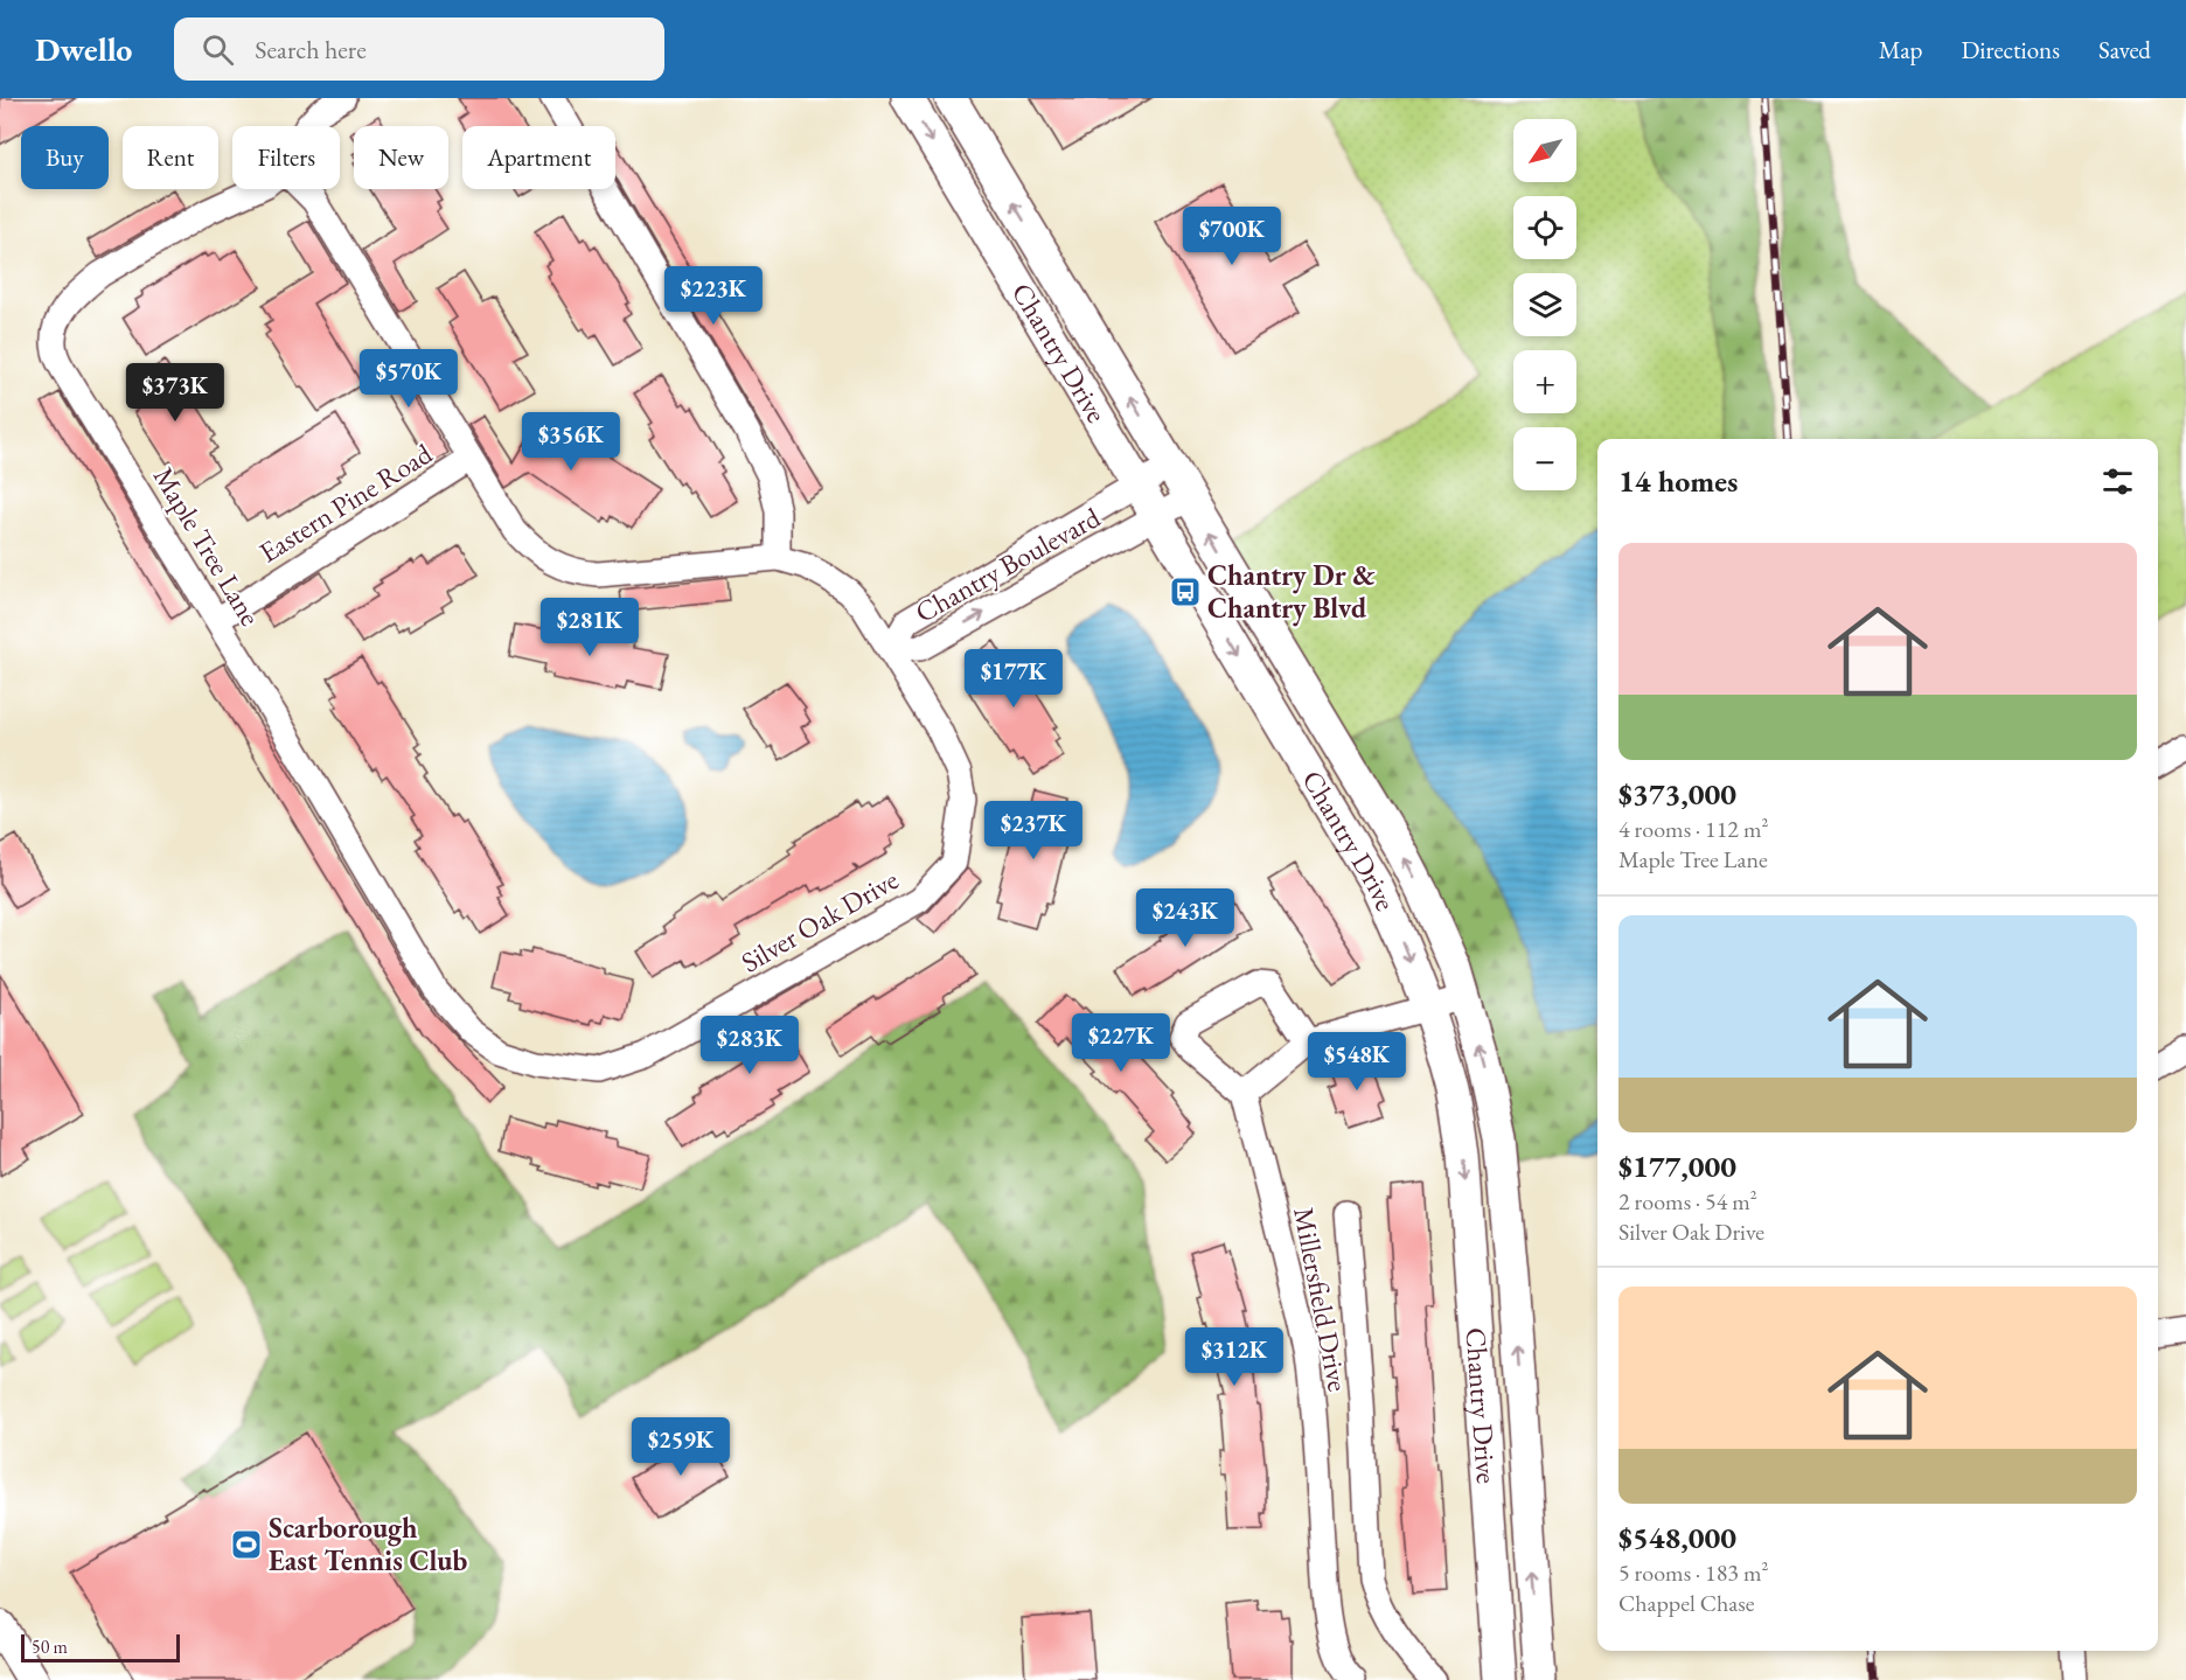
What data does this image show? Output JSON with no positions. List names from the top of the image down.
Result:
{
  "streets": {
    "street": [
      "Chantry Drive",
      "Eastern Pine Road",
      "Maple Tree Lane",
      "Chantry Boulevard",
      "Silver Oak Drive",
      "Millersfield Drive"
    ]
  },
  "crossings": [
    ["Chantry Drive", "Chantry Boulevard"],
    ["Eastern Pine Road", "Maple Tree Lane"],
    ["Maple Tree Lane", "Silver Oak Drive"],
    ["Chantry Boulevard", "Silver Oak Drive"]
  ],
  "places": {
    "bus stop": ["Chantry Dr & Chantry Blvd"],
    "sports": ["Scarborough East Tennis Club"]
  },
  "scale_bar": "50 m",
  "north": "bottom left",
  "page": {
    "header": "Dwello",
    "search": "Search here",
    "nav": ["Map", "Directions", "Saved"],
    "map_buttons": ["+", "−"],
    "chip": [
      "Buy",
      "Rent",
      "Filters",
      "New",
      "Apartment"
    ],
    "price": [
      "$700K",
      "$223K",
      "$570K",
      "$373K",
      "$356K",
      "$281K",
      "$177K",
      "$237K",
      "$243K",
      "$227K",
      "$283K",
      "$548K",
      "$312K",
      "$259K"
    ],
    "heading": "14 homes",
    "list": [
      {
        "name": "$373,000",
        "note": "4 rooms · 112 m² · Maple Tree Lane"
      },
      {
        "name": "$177,000",
        "note": "2 rooms · 54 m² · Silver Oak Drive"
      },
      {
        "name": "$548,000",
        "note": "5 rooms · 183 m² · Chappel Chase"
      }
    ],
    "scale": "50 m"
  }
}
